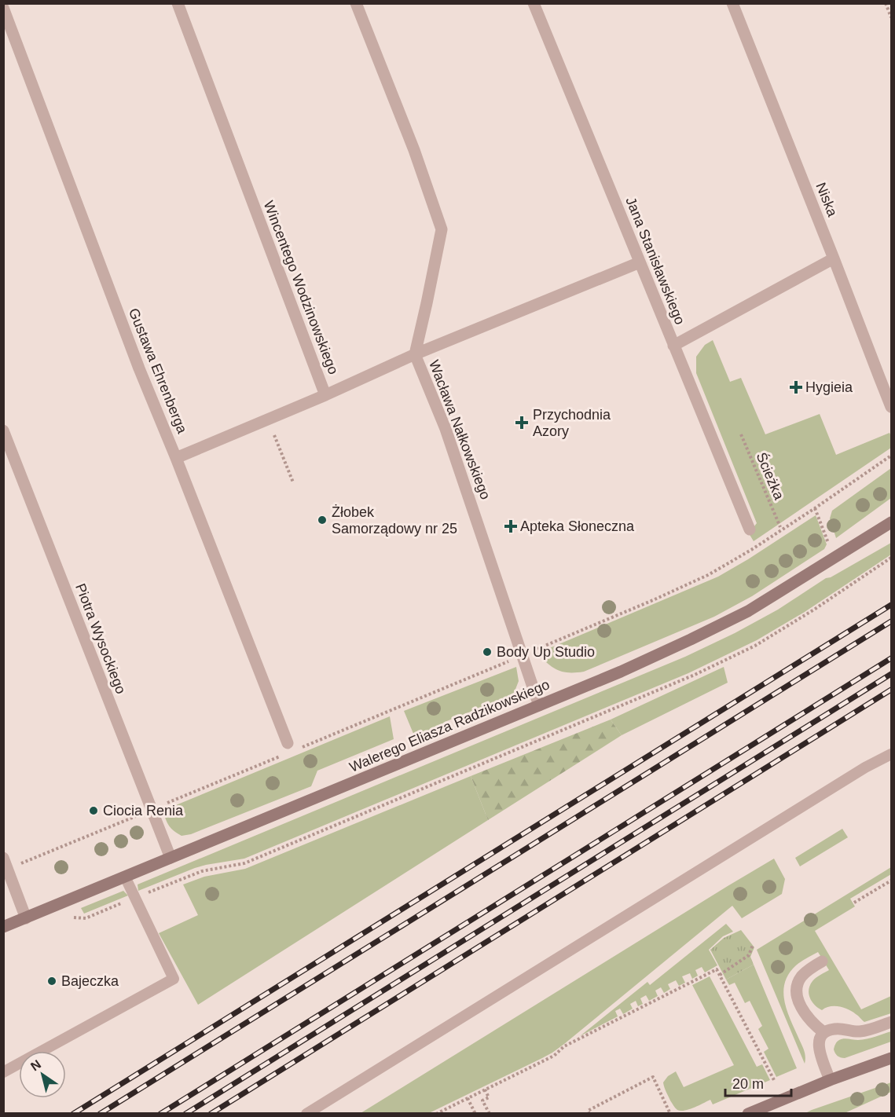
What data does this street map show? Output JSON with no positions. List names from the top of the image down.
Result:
{
  "streets": {
    "street": [
      "Niska",
      "Jana Stanisławskiego",
      "Wincentego Wodzinowskiego",
      "Gustawa Ehrenberga",
      "Wacława Nałkowskiego",
      "Piotra Wysockiego",
      "Walerego Eliasza Radzikowskiego"
    ],
    "path": ["Ścieżka"]
  },
  "crossings": [
    ["Jana Stanisławskiego", "Wincentego Wodzinowskiego"],
    ["Wincentego Wodzinowskiego", "Wacława Nałkowskiego"],
    ["Wacława Nałkowskiego", "Walerego Eliasza Radzikowskiego"],
    ["Piotra Wysockiego", "Walerego Eliasza Radzikowskiego"]
  ],
  "places": {
    "health": ["Hygieia", "Przychodnia Azory", "Apteka Słoneczna"],
    "other": [
      "Żłobek Samorządowy nr 25",
      "Body Up Studio",
      "Ciocia Renia",
      "Bajeczka"
    ]
  },
  "scale_bar": "20 m",
  "north": "top left"
}
